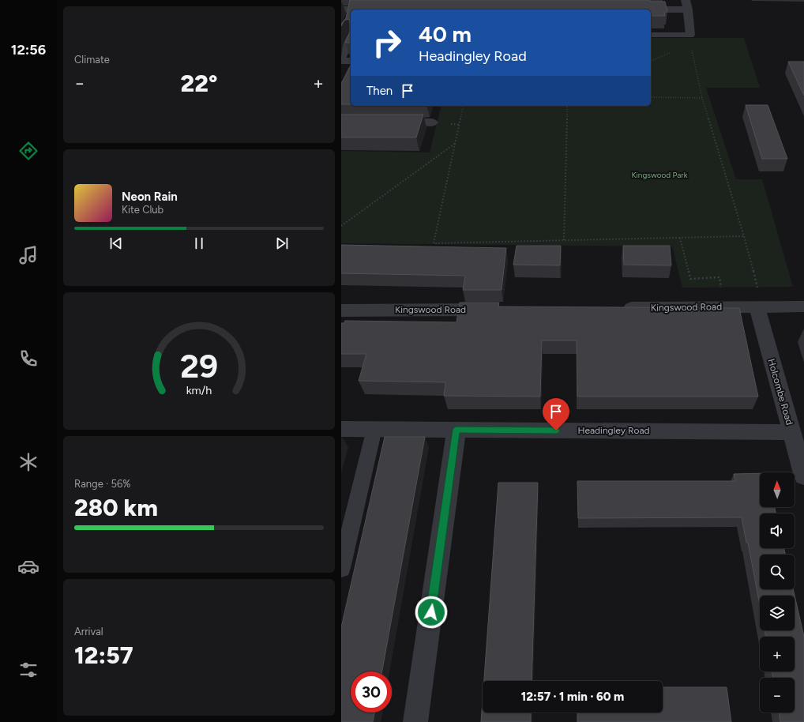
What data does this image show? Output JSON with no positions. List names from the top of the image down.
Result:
{
  "streets": {
    "street": ["Kingswood Road", "Holcombe Road", "Headingley Road"]
  },
  "crossings": [
    ["Kingswood Road", "Holcombe Road"],
    ["Holcombe Road", "Headingley Road"]
  ],
  "parks": ["Kingswood Park"],
  "north": "top",
  "page": {
    "tabs": "12:56",
    "tile": [
      "Climate",
      ["Range · 56%", "280 km"],
      ["Arrival", "12:57"]
    ],
    "turn": ["40 m", "Headingley Road"],
    "heat": ["−", "22°", "+"],
    "then": "Then",
    "song": ["Neon Rain", "Kite Club"],
    "map_buttons": ["+", "−"],
    "limit": "30",
    "trip": "12:57 · 1 min · 60 m",
    "gauge": ["29", "km/h"]
  }
}
